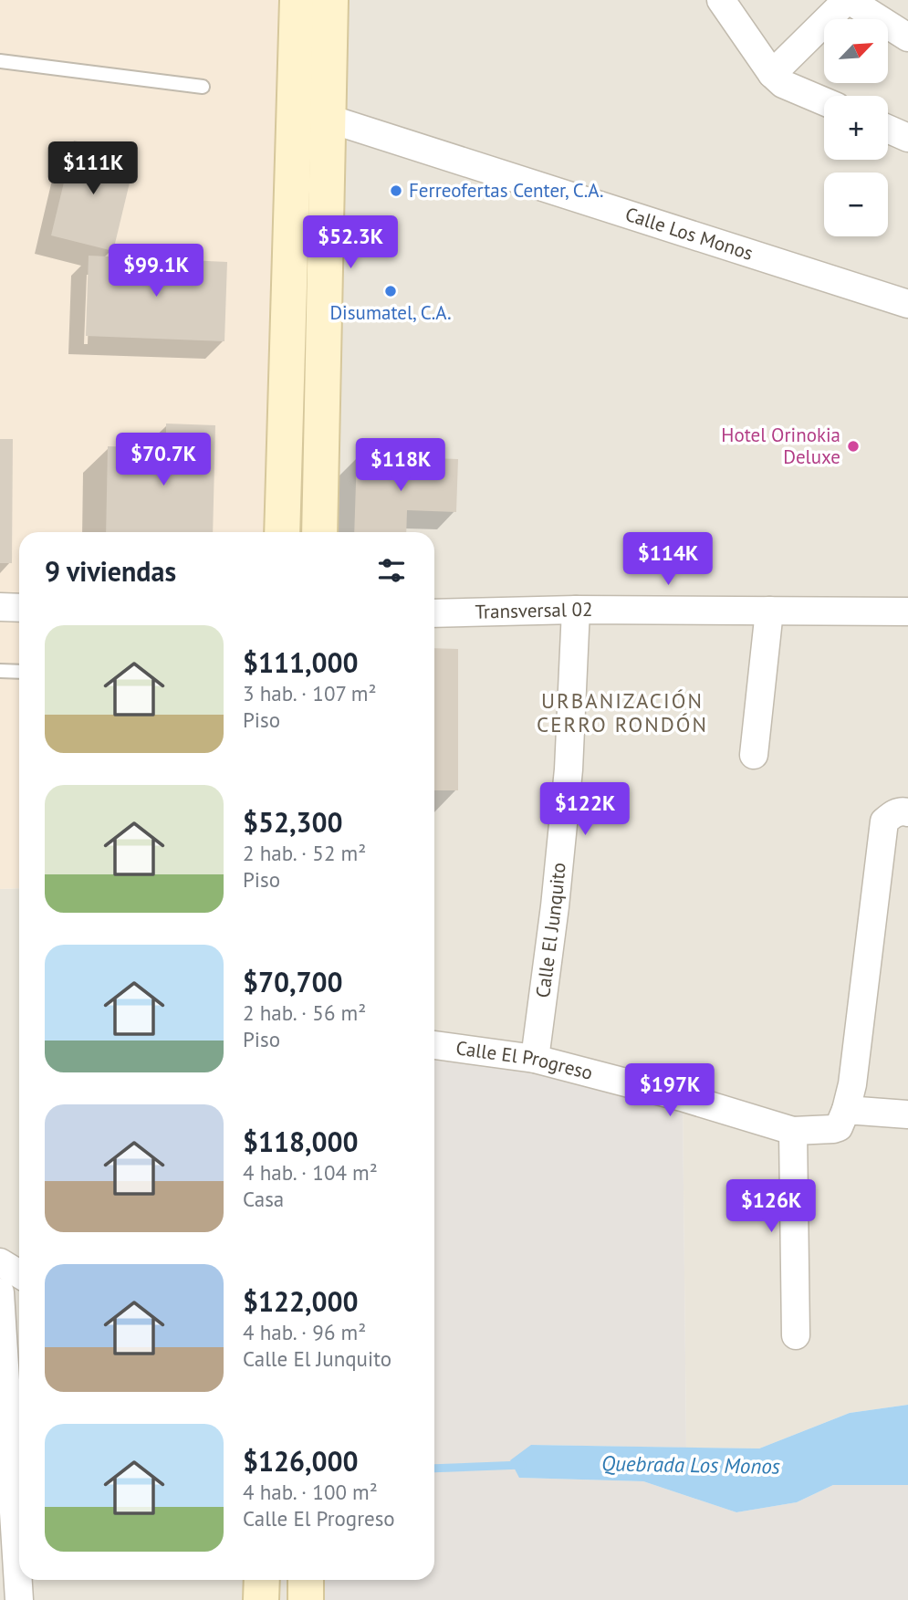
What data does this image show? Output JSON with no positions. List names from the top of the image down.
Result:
{
  "streets": {
    "street": [
      "Calle Los Monos",
      "Transversal 02",
      "Calle El Junquito",
      "Calle El Progreso"
    ]
  },
  "crossings": [
    ["Transversal 02", "Calle El Junquito"],
    ["Calle El Junquito", "Calle El Progreso"]
  ],
  "districts": ["URBANIZACIÓN CERRO RONDÓN"],
  "water": ["Quebrada Los Monos"],
  "places": ["Ferreofertas Center, C.A.", "Disumatel, C.A.", "Hotel Orinokia Deluxe"],
  "north": "top right",
  "page": {
    "map_buttons": ["+", "−"],
    "price": [
      "$111K",
      "$52.3K",
      "$99.1K",
      "$70.7K",
      "$118K",
      "$114K",
      "$122K",
      "$197K",
      "$126K"
    ],
    "heading": "9 viviendas",
    "list": [
      {
        "name": "$111,000",
        "note": "3 hab. · 107 m² · Piso"
      },
      {
        "name": "$52,300",
        "note": "2 hab. · 52 m² · Piso"
      },
      {
        "name": "$70,700",
        "note": "2 hab. · 56 m² · Piso"
      },
      {
        "name": "$118,000",
        "note": "4 hab. · 104 m² · Casa"
      },
      {
        "name": "$122,000",
        "note": "4 hab. · 96 m² · Calle El Junquito"
      },
      {
        "name": "$126,000",
        "note": "4 hab. · 100 m² · Calle El Progreso"
      }
    ]
  }
}
